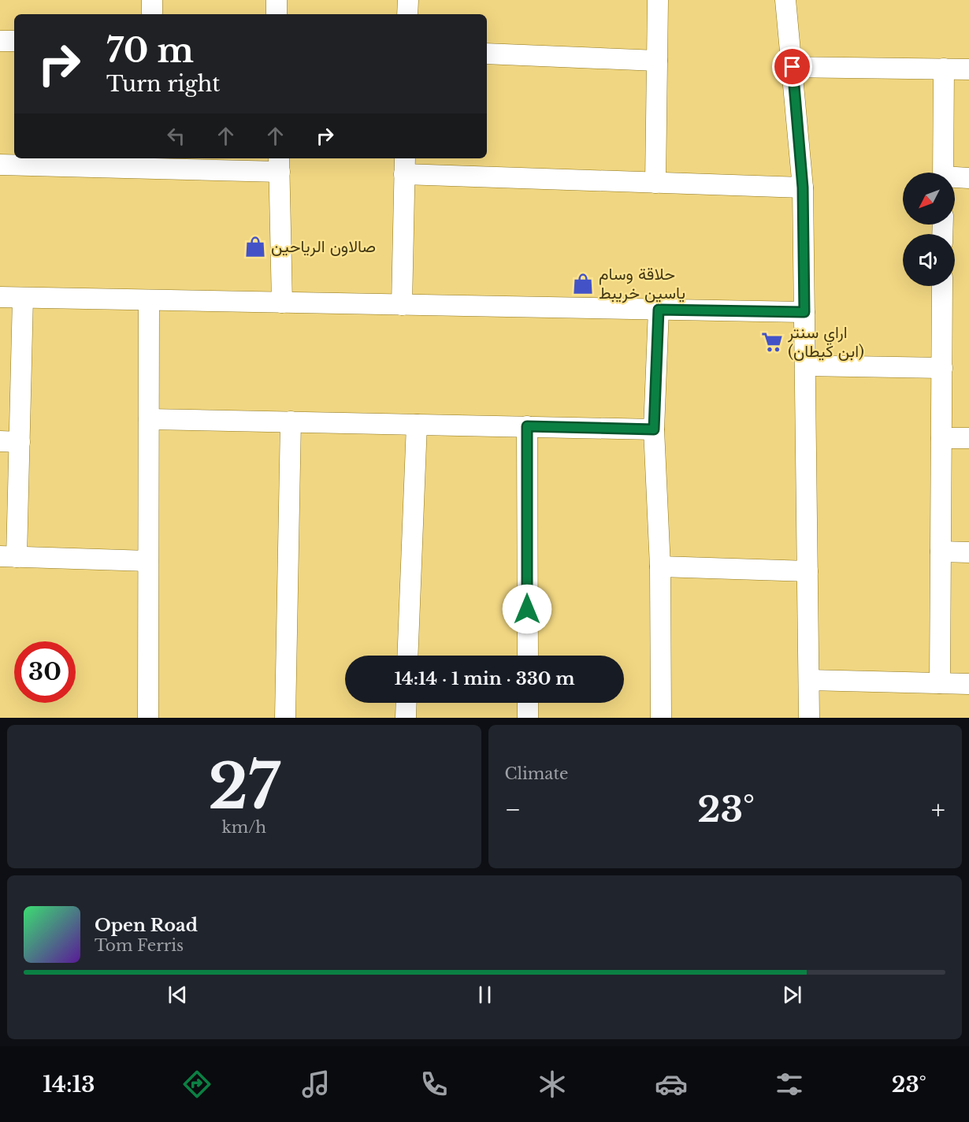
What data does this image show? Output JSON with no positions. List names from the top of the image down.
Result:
{
  "places": {
    "shop": ["صالاون الرياحين", "حلاقة وسام ياسين خريبط"],
    "supermarket": ["اراي سنتر (ابن كيطان)"]
  },
  "north": "bottom left",
  "page": {
    "turn": ["70 m", "Turn right"],
    "limit": "30",
    "trip": "14:14 · 1 min · 330 m",
    "tile": [
      ["27", "km/h"],
      "Climate"
    ],
    "heat": ["−", "23°", "+"],
    "song": ["Open Road", "Tom Ferris"],
    "tabs": ["14:13", "23°"]
  }
}
